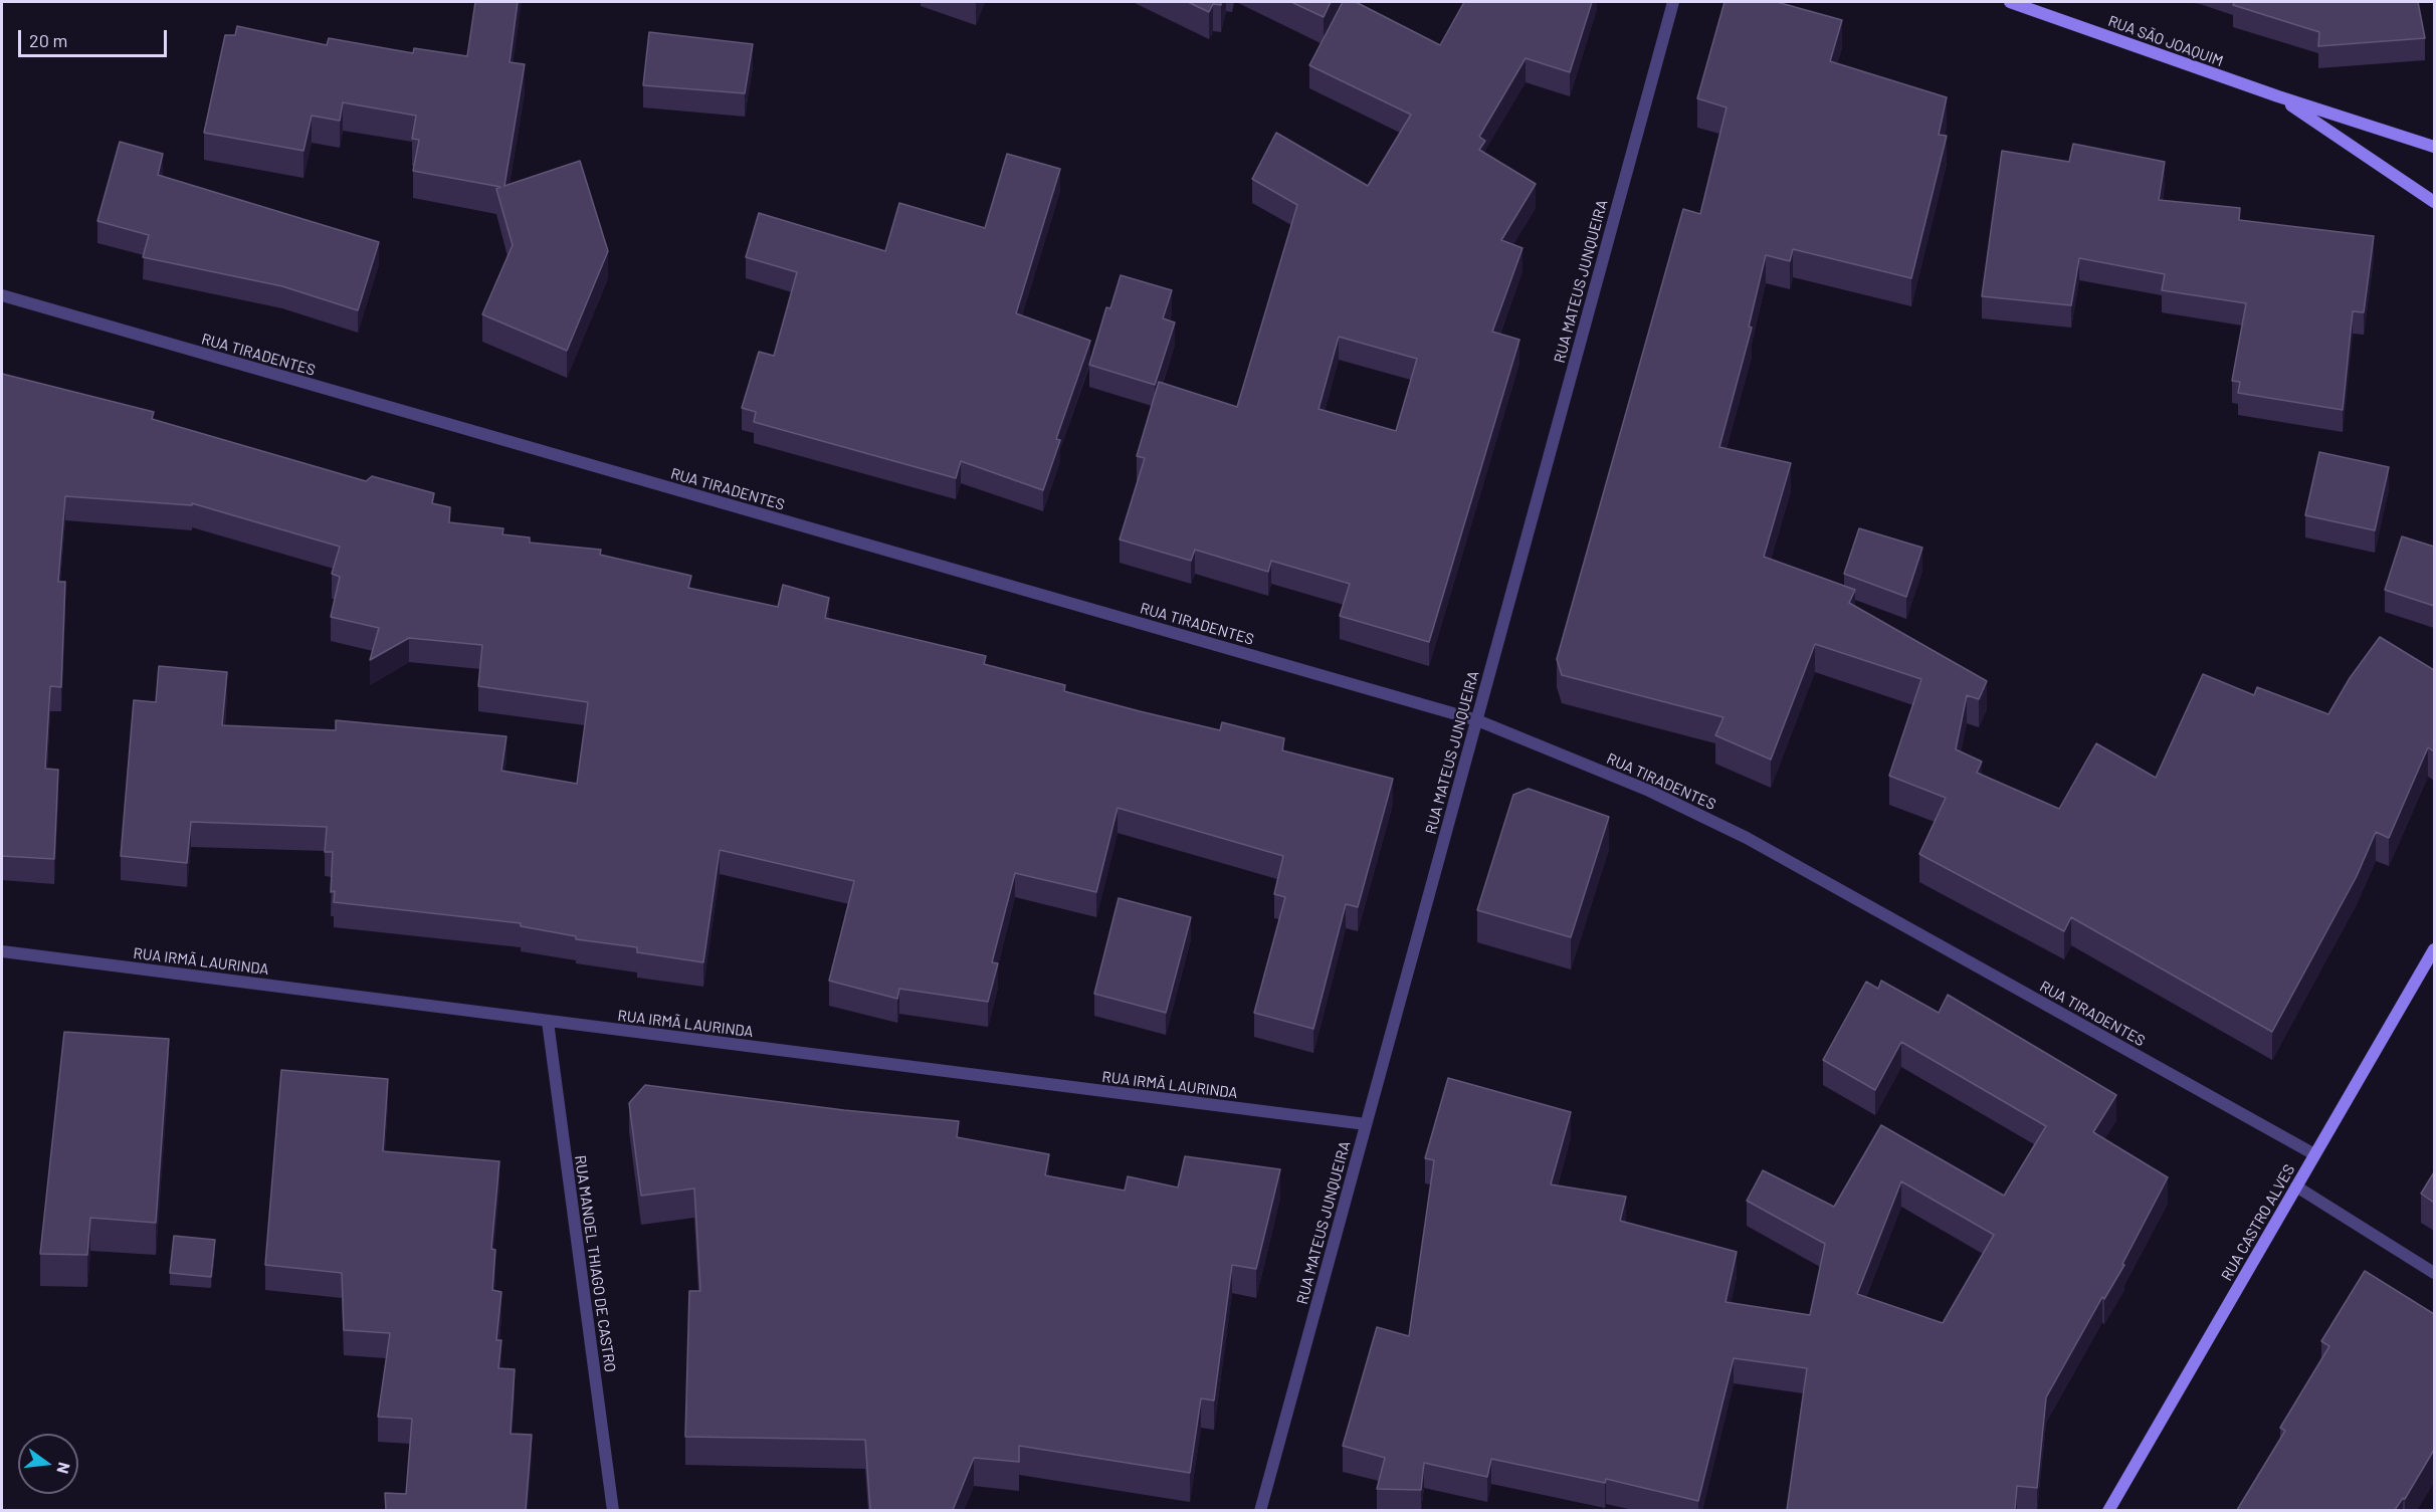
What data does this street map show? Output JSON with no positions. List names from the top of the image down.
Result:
{
  "streets": {
    "main road": ["RUA SÃO JOAQUIM", "RUA CASTRO ALVES"],
    "street": [
      "RUA MATEUS JUNQUEIRA",
      "RUA TIRADENTES",
      "RUA IRMÃ LAURINDA",
      "RUA MANOEL THIAGO DE CASTRO"
    ]
  },
  "crossings": [
    ["RUA MATEUS JUNQUEIRA", "RUA TIRADENTES"],
    ["RUA MATEUS JUNQUEIRA", "RUA IRMÃ LAURINDA"],
    ["RUA TIRADENTES", "RUA CASTRO ALVES"],
    ["RUA IRMÃ LAURINDA", "RUA MANOEL THIAGO DE CASTRO"]
  ],
  "scale_bar": "20 m",
  "north": "right"
}
